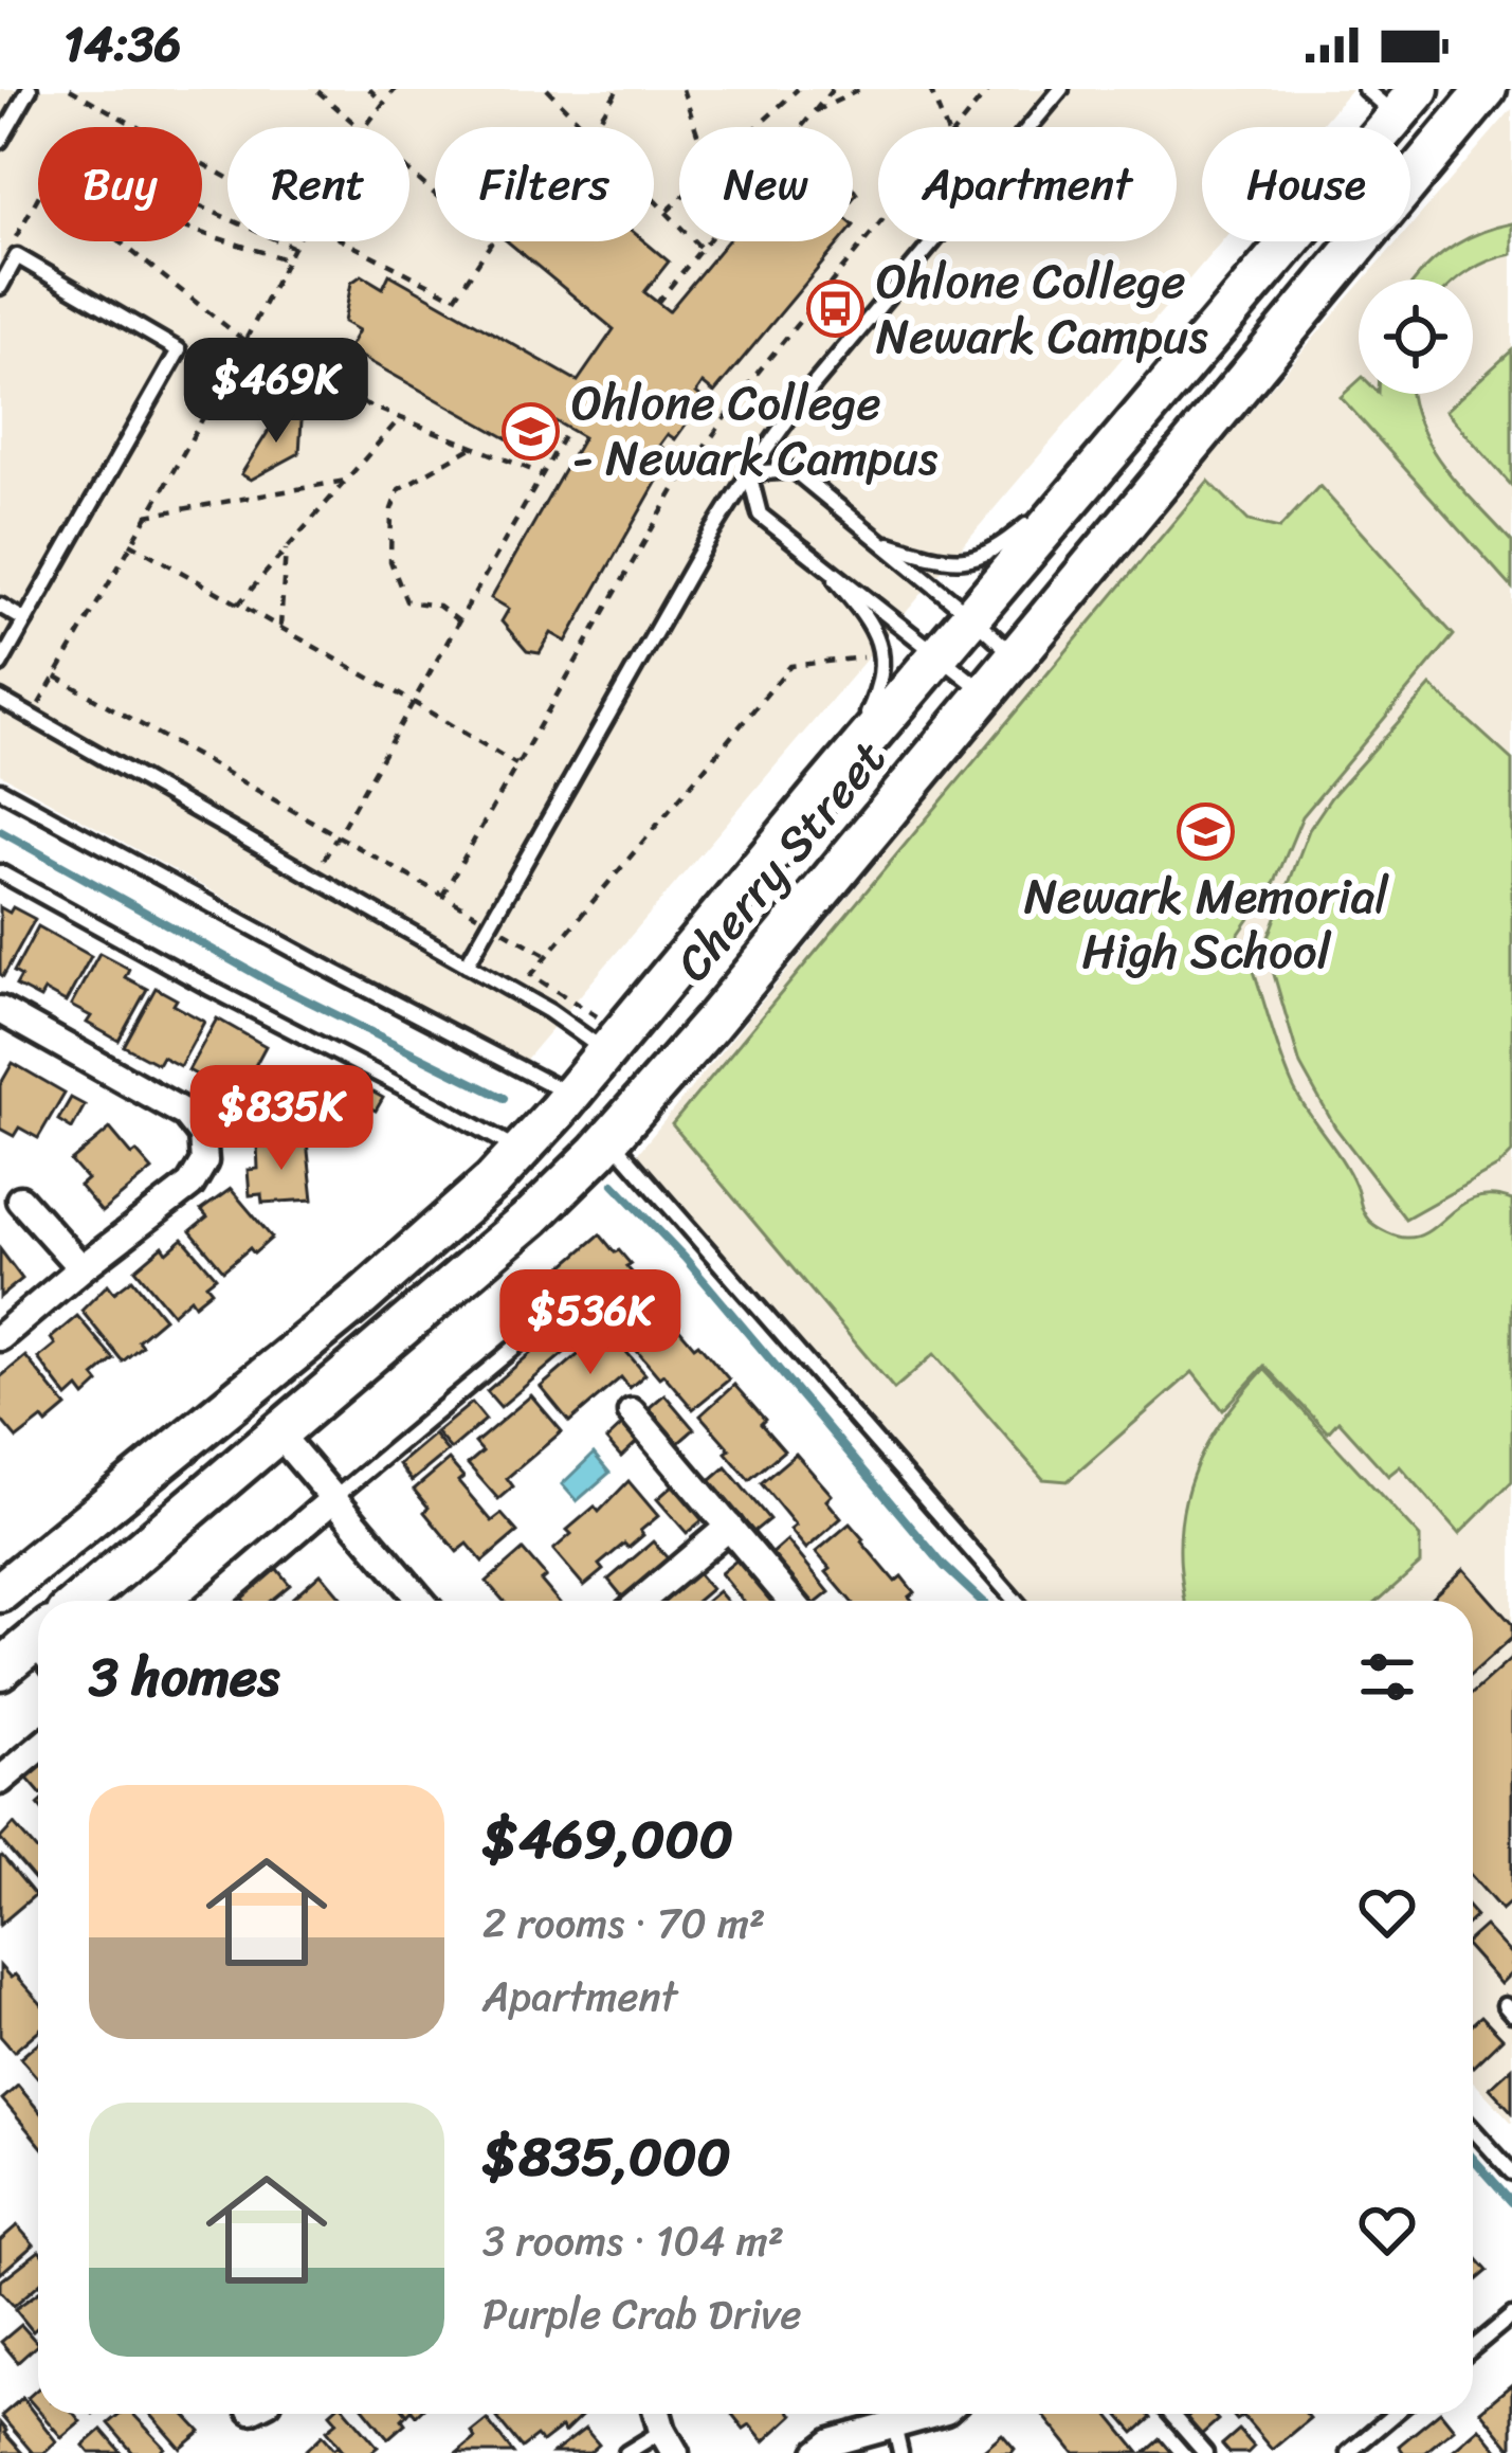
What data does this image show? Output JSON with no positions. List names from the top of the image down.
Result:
{
  "streets": {
    "main road": ["Cherry Street"]
  },
  "places": {
    "bus stop": ["Ohlone College Newark Campus"],
    "school or university": ["Ohlone College - Newark Campus", "Newark Memorial High School"]
  },
  "page": {
    "status": "14:36",
    "chip": [
      "Buy",
      "Rent",
      "Filters",
      "New",
      "Apartment",
      "House"
    ],
    "price": ["$469K", "$835K", "$536K"],
    "heading": "3 homes",
    "list": [
      {
        "name": "$469,000",
        "note": "2 rooms · 70 m² · Apartment"
      },
      {
        "name": "$835,000",
        "note": "3 rooms · 104 m² · Purple Crab Drive"
      }
    ]
  }
}
